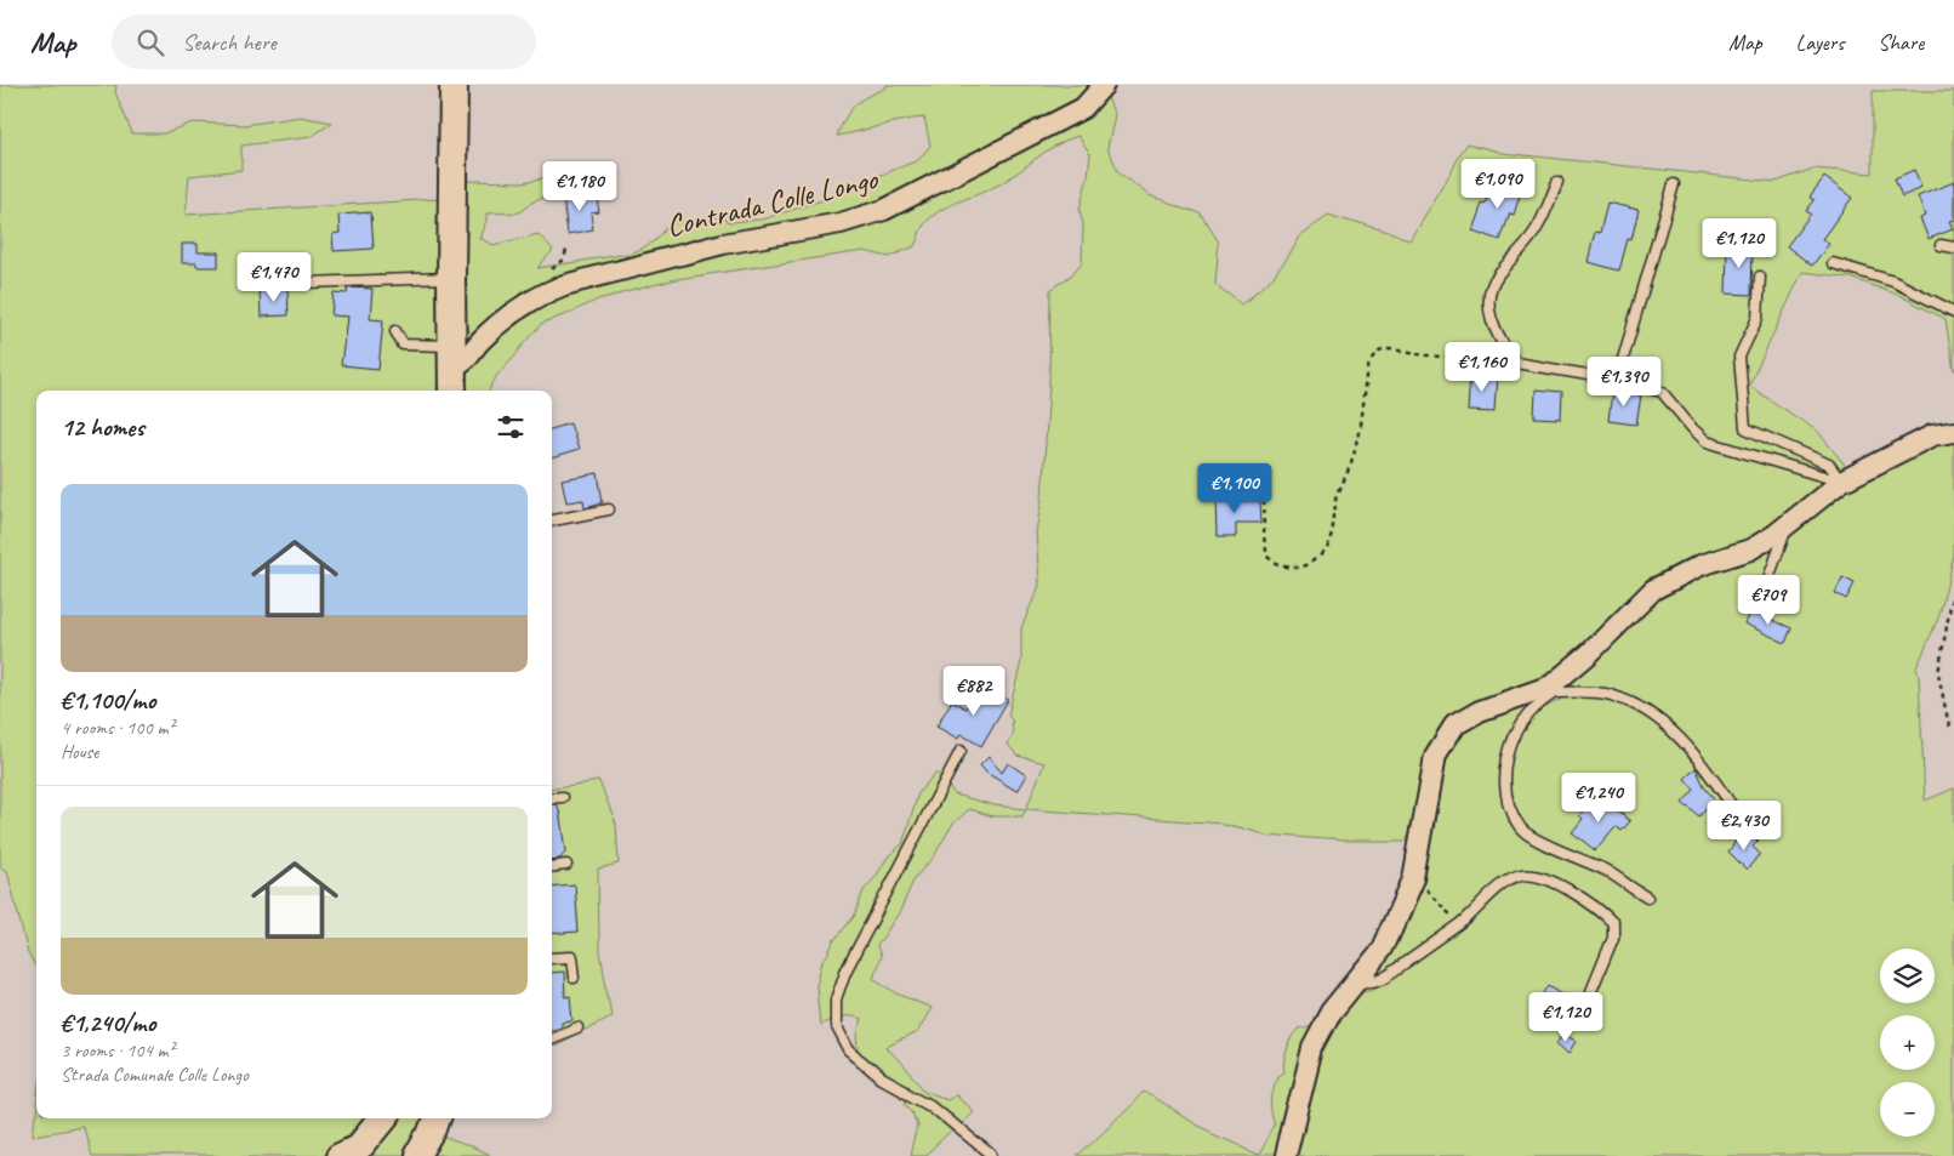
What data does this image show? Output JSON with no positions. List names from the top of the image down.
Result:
{
  "streets": {
    "street": ["Contrada Colle Longo"]
  },
  "page": {
    "header": "Map",
    "search": "Search here",
    "nav": ["Map", "Layers", "Share"],
    "price": [
      "€1,090",
      "€1,180",
      "€1,120",
      "€1,470",
      "€1,160",
      "€1,390",
      "€1,100",
      "€709",
      "€882",
      "€1,240",
      "€2,430",
      "€1,120"
    ],
    "heading": "12 homes",
    "list": [
      {
        "name": "€1,100/mo",
        "note": "4 rooms · 100 m² · House"
      },
      {
        "name": "€1,240/mo",
        "note": "3 rooms · 104 m² · Strada Comunale Colle Longo"
      }
    ],
    "map_buttons": ["+", "−"]
  }
}
